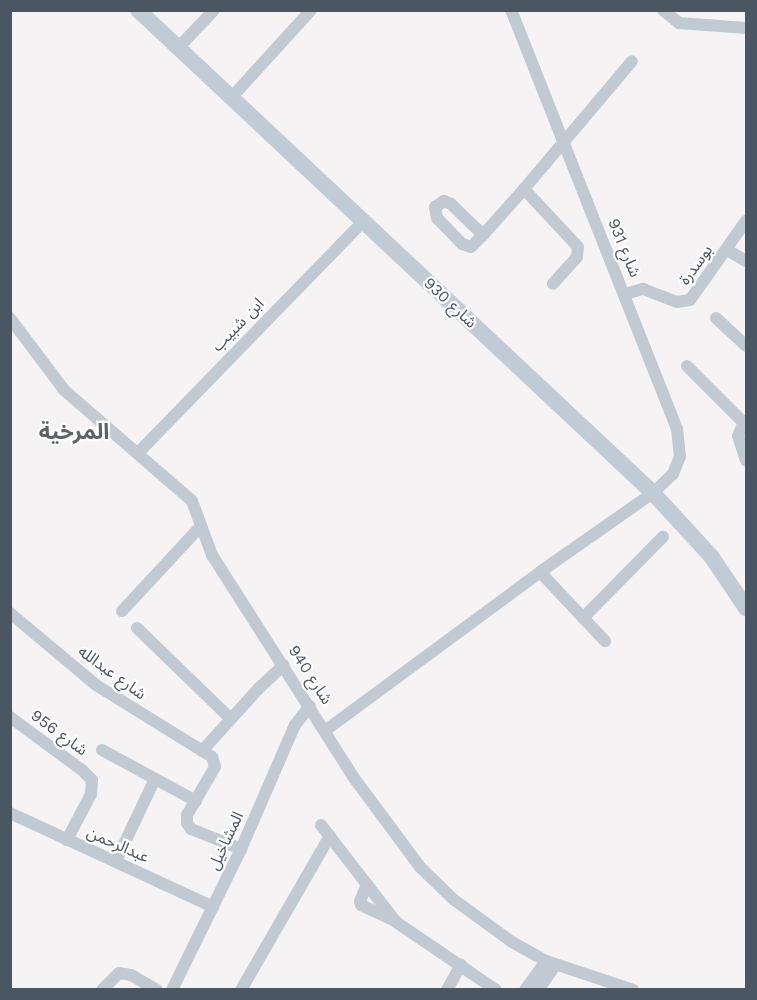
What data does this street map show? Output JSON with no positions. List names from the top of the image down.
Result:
{
  "streets": {
    "street": [
      "شارع 931",
      "بوسدرة",
      "شارع 930",
      "ابن شبيب",
      "شارع عبدالله",
      "شارع 940",
      "شارع 956",
      "المشاخيل",
      "عبدالرحمن"
    ]
  },
  "crossings": [
    ["شارع 931", "بوسدرة"],
    ["شارع 931", "شارع 930"],
    ["شارع 931", "شارع 940"],
    ["شارع 930", "ابن شبيب"],
    ["ابن شبيب", "شارع 940"],
    ["شارع 940", "المشاخيل"],
    ["شارع 956", "عبدالرحمن"],
    ["المشاخيل", "عبدالرحمن"]
  ],
  "districts": ["المرخية"]
}
